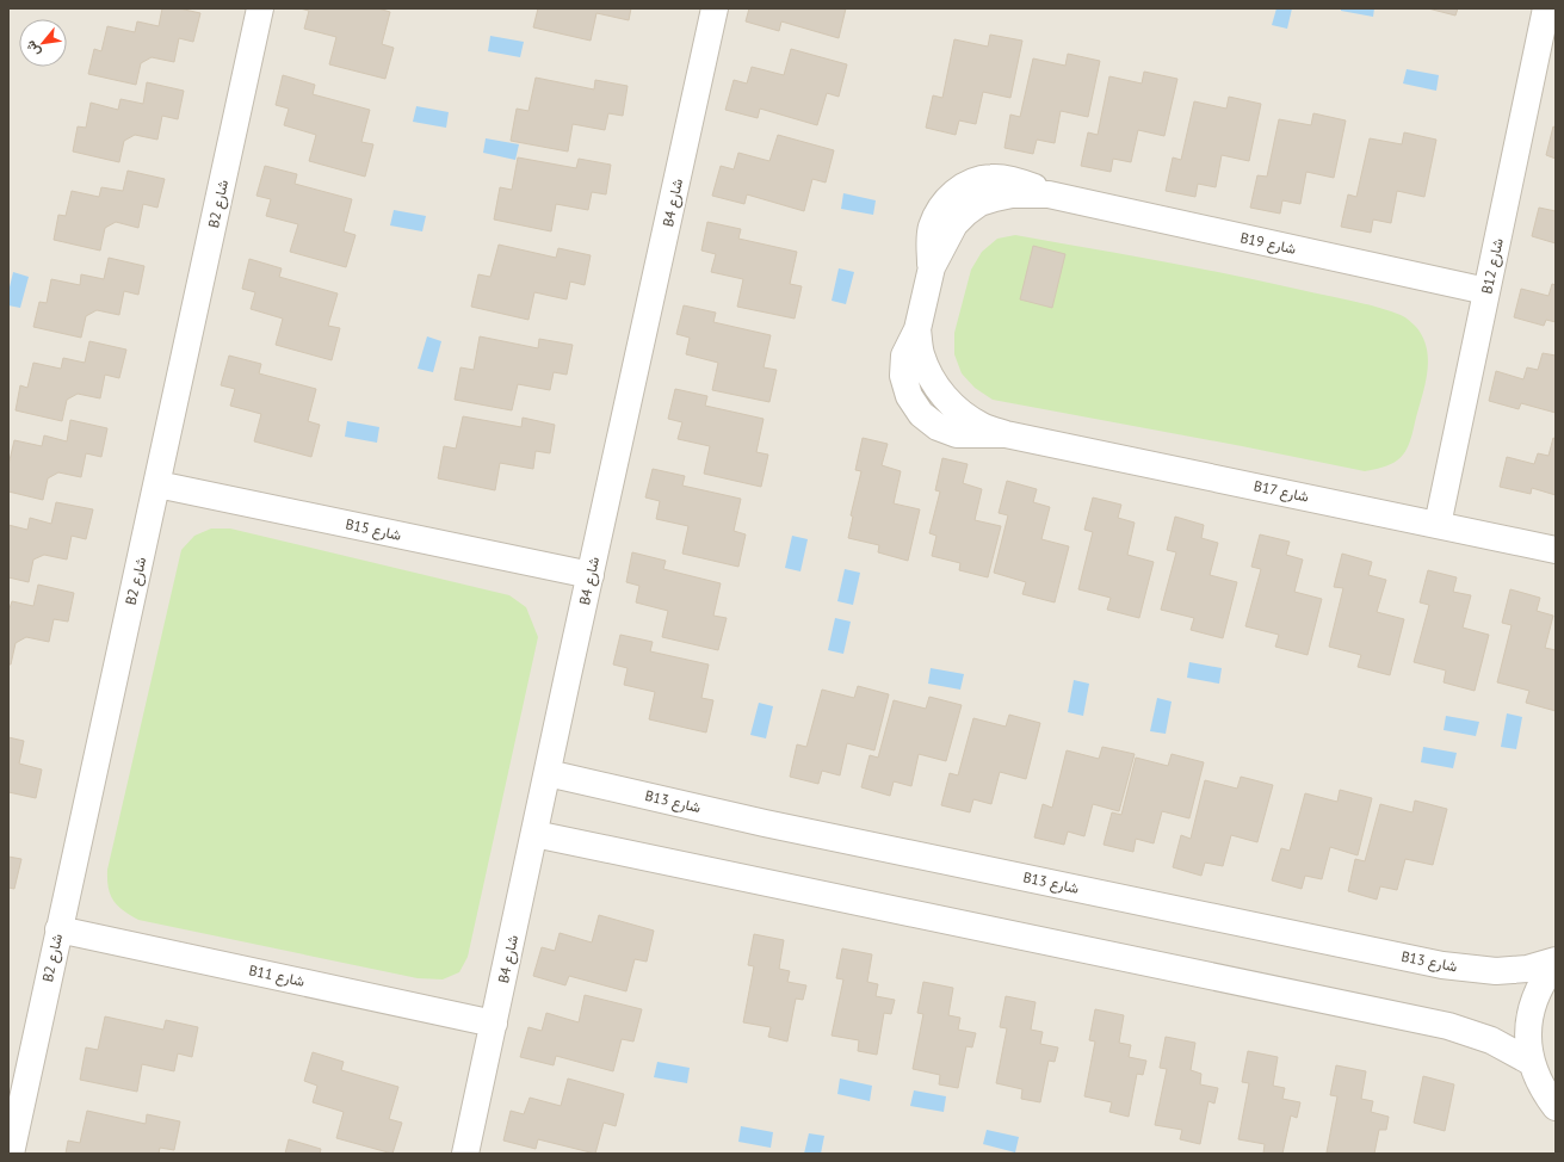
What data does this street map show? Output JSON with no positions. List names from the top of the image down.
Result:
{
  "streets": {
    "street": [
      "B4 شارع",
      "B2 شارع",
      "B19 شارع",
      "B12 شارع",
      "B17 شارع",
      "B15 شارع",
      "B13 شارع",
      "B11 شارع"
    ]
  },
  "crossings": [
    ["B4 شارع", "B15 شارع"],
    ["B4 شارع", "B13 شارع"],
    ["B4 شارع", "B11 شارع"],
    ["B2 شارع", "B15 شارع"],
    ["B2 شارع", "B11 شارع"],
    ["B19 شارع", "B12 شارع"],
    ["B19 شارع", "B17 شارع"],
    ["B12 شارع", "B17 شارع"]
  ],
  "north": "bottom left"
}
